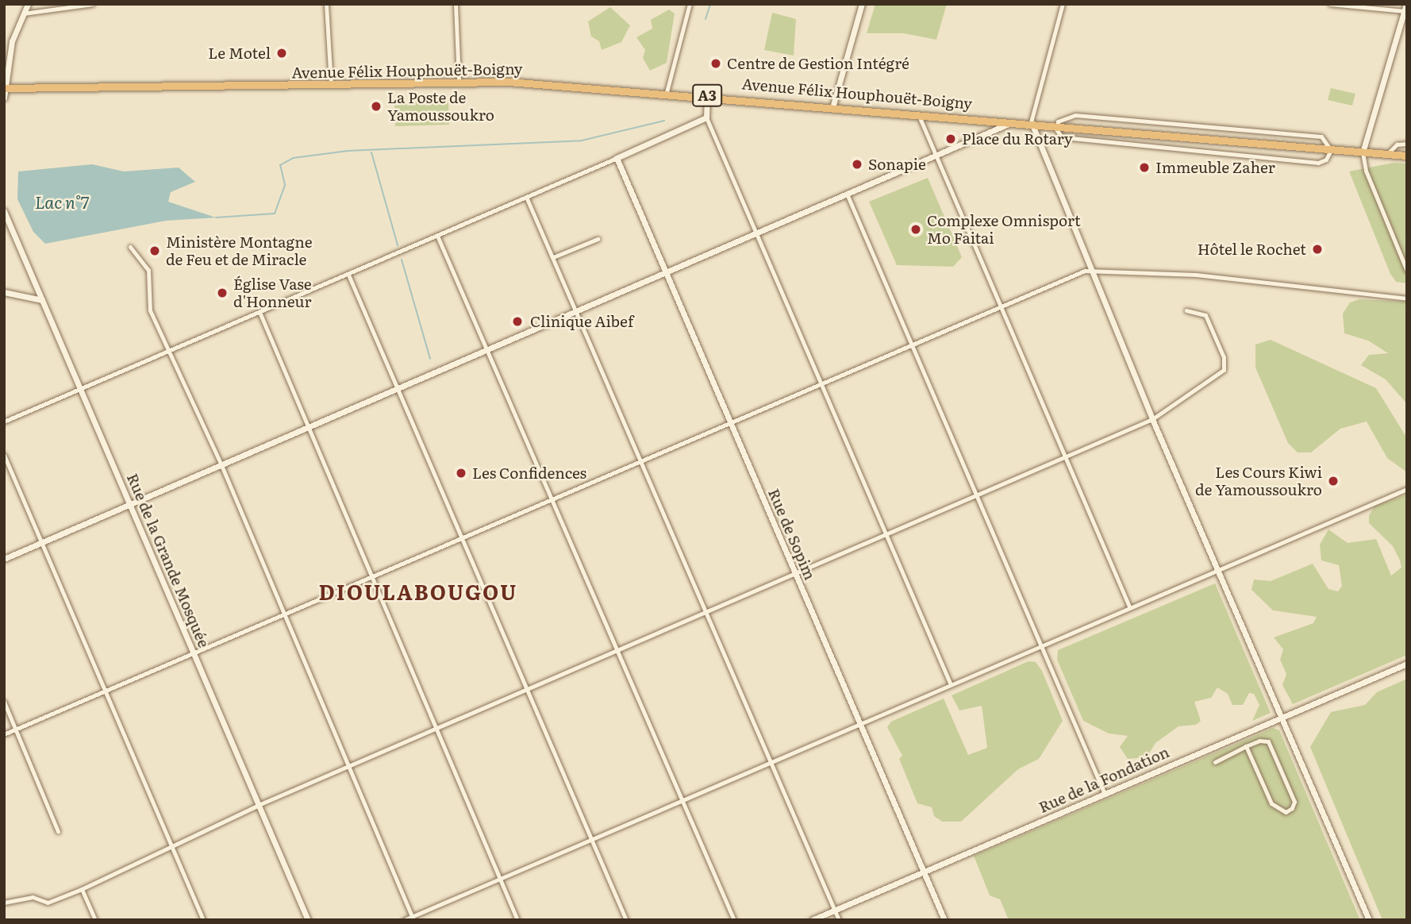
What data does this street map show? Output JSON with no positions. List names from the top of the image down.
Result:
{
  "streets": {
    "highway": ["Avenue Félix Houphouët-Boigny", "A3"],
    "street": ["Rue de Sopim", "Rue de la Grande Mosquée", "Rue de la Fondation"]
  },
  "crossings": [
    ["Rue de Sopim", "Rue de la Fondation"]
  ],
  "districts": ["DIOULABOUGOU"],
  "water": ["Lac n°7"],
  "places": [
    "Le Motel",
    "Centre de Gestion Intégré",
    "La Poste de Yamoussoukro",
    "Place du Rotary",
    "Sonapie",
    "Immeuble Zaher",
    "Complexe Omnisport Mo Faitai",
    "Hôtel le Rochet",
    "Ministère Montagne de Feu et de Miracle",
    "Église Vase d'Honneur",
    "Clinique Aibef",
    "Les Confidences",
    "Les Cours Kiwi de Yamoussoukro"
  ]
}
